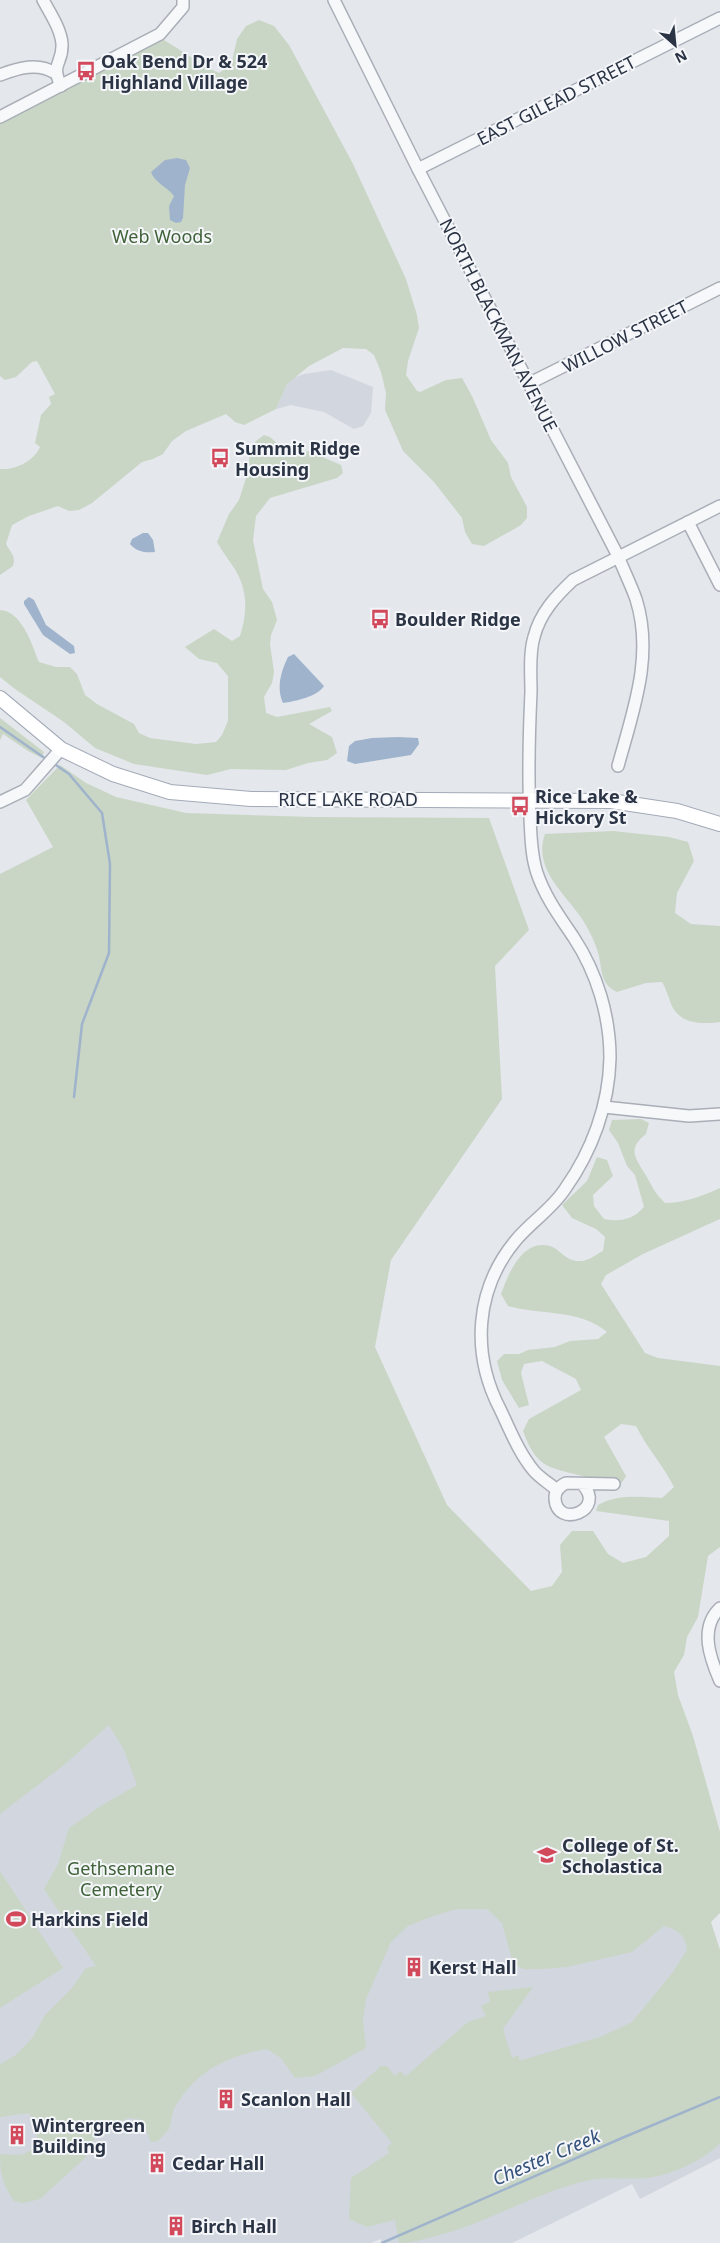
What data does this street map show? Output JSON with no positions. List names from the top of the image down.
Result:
{
  "streets": {
    "main road": ["RICE LAKE ROAD"],
    "street": ["EAST GILEAD STREET", "NORTH BLACKMAN AVENUE", "WILLOW STREET"]
  },
  "crossings": [
    ["EAST GILEAD STREET", "NORTH BLACKMAN AVENUE"],
    ["NORTH BLACKMAN AVENUE", "WILLOW STREET"]
  ],
  "water": ["Chester Creek"],
  "parks": ["Web Woods", "Gethsemane Cemetery"],
  "places": {
    "bus stop": [
      "Oak Bend Dr & 524 Highland Village",
      "Summit Ridge Housing",
      "Boulder Ridge",
      "Rice Lake & Hickory St"
    ],
    "school or university": ["College of St. Scholastica"],
    "sports": ["Harkins Field"],
    "building": [
      "Kerst Hall",
      "Scanlon Hall",
      "Wintergreen Building",
      "Cedar Hall",
      "Birch Hall"
    ]
  },
  "north": "bottom right"
}
